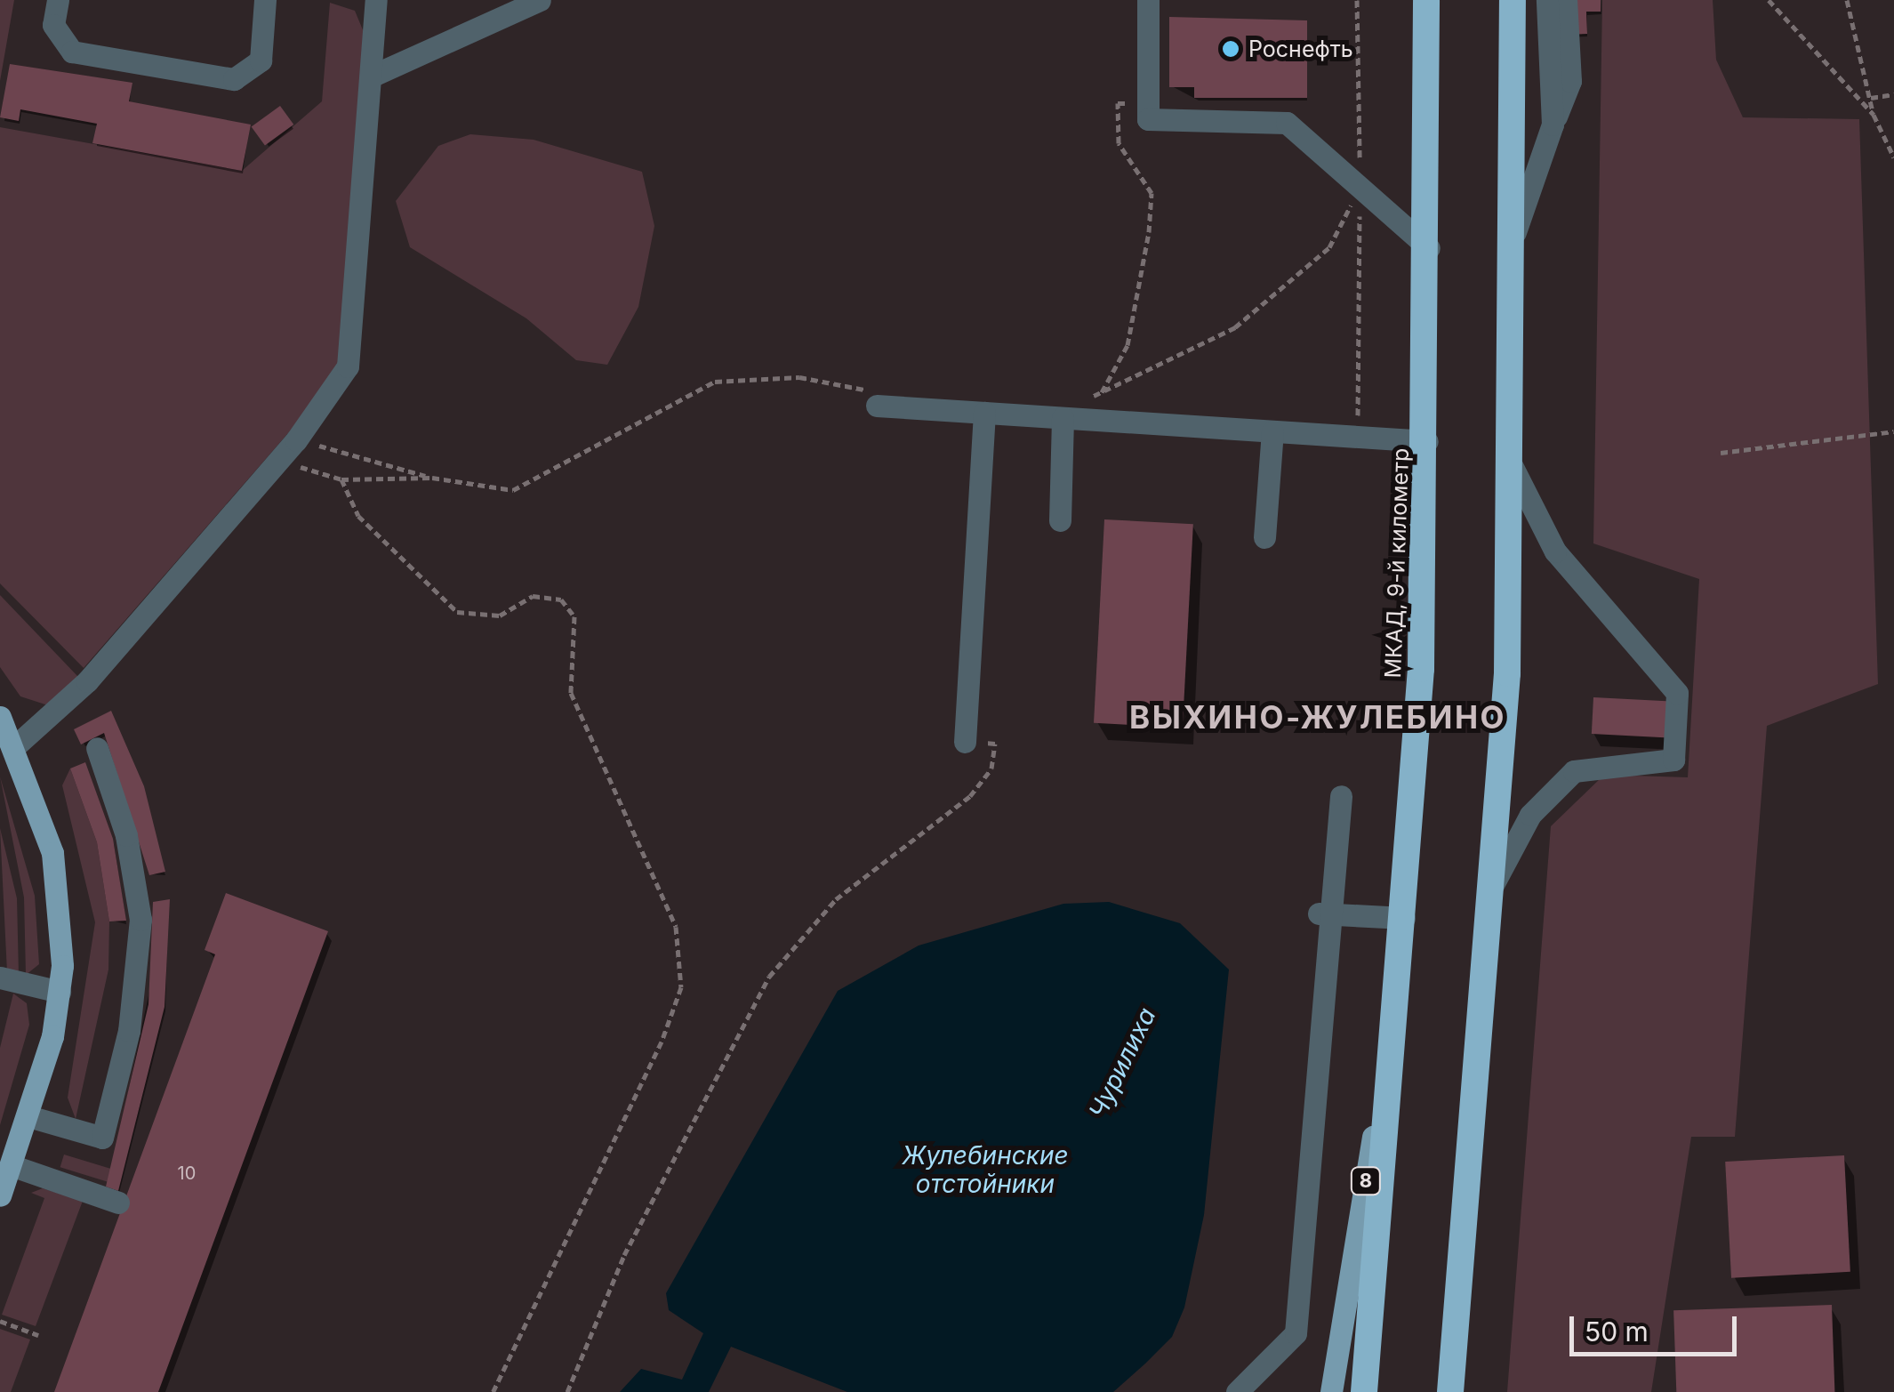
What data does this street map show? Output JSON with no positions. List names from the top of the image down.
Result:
{
  "streets": {
    "highway": ["МКАД, 9-й километр"],
    "main road": ["8"]
  },
  "crossings": [
    ["МКАД, 9-й километр", "8"]
  ],
  "districts": ["ВЫХИНО-ЖУЛЕБИНО"],
  "water": ["Чурилиха", "Жулебинские отстойники"],
  "places": ["Роснефть"],
  "house_numbers": ["10"],
  "scale_bar": "50 m"
}
